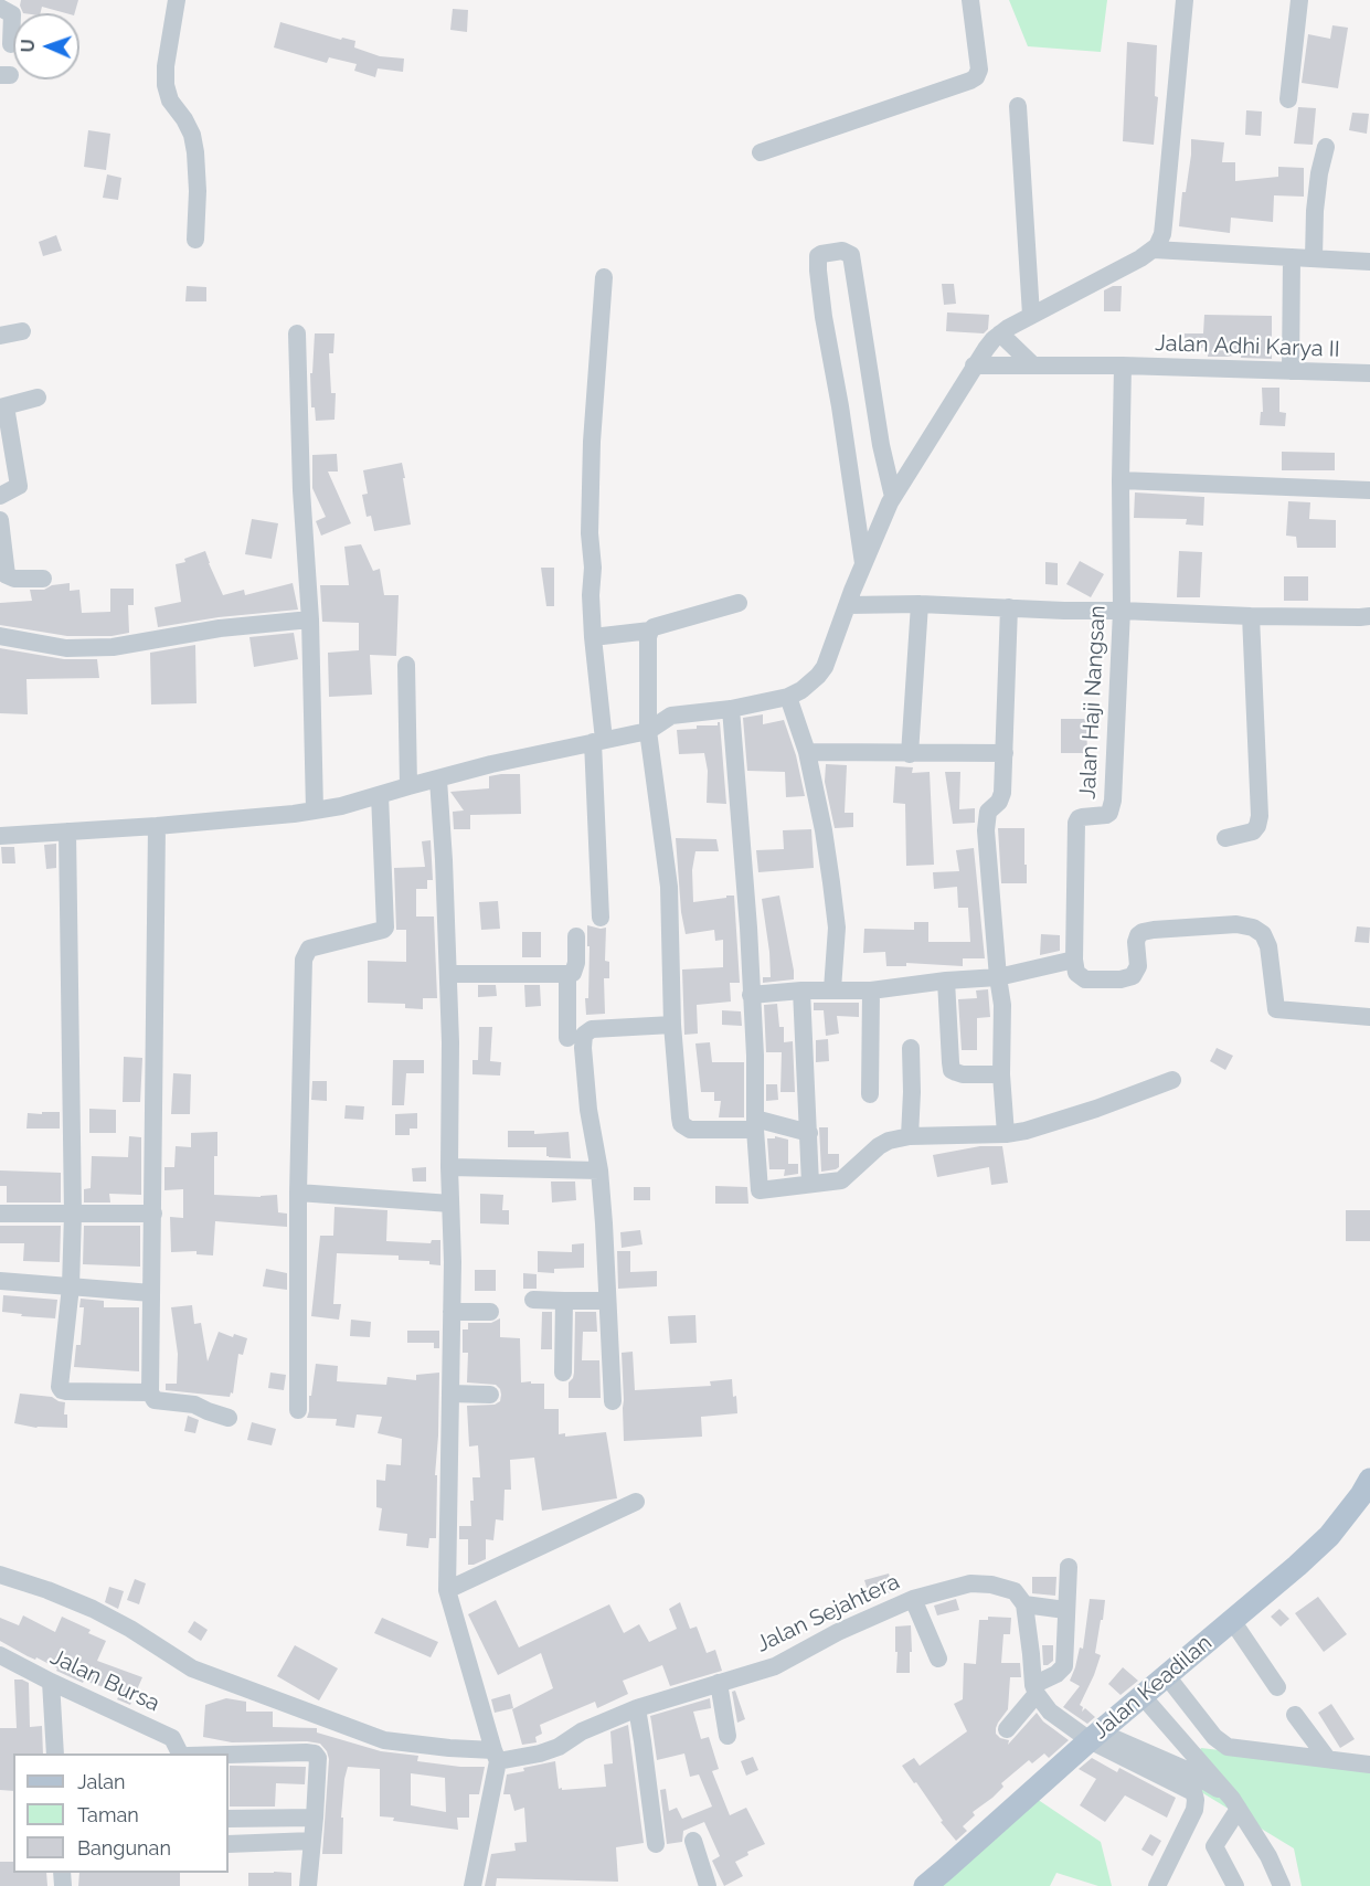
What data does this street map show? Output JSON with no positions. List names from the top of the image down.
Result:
{
  "streets": {
    "main road": ["Jalan Keadilan"],
    "street": [
      "Jalan Adhi Karya II",
      "Jalan Haji Nangsan",
      "Jalan Sejahtera",
      "Jalan Bursa"
    ]
  },
  "crossings": [
    ["Jalan Adhi Karya II", "Jalan Haji Nangsan"]
  ],
  "legend": ["Jalan", "Taman", "Bangunan"],
  "north": "left"
}
